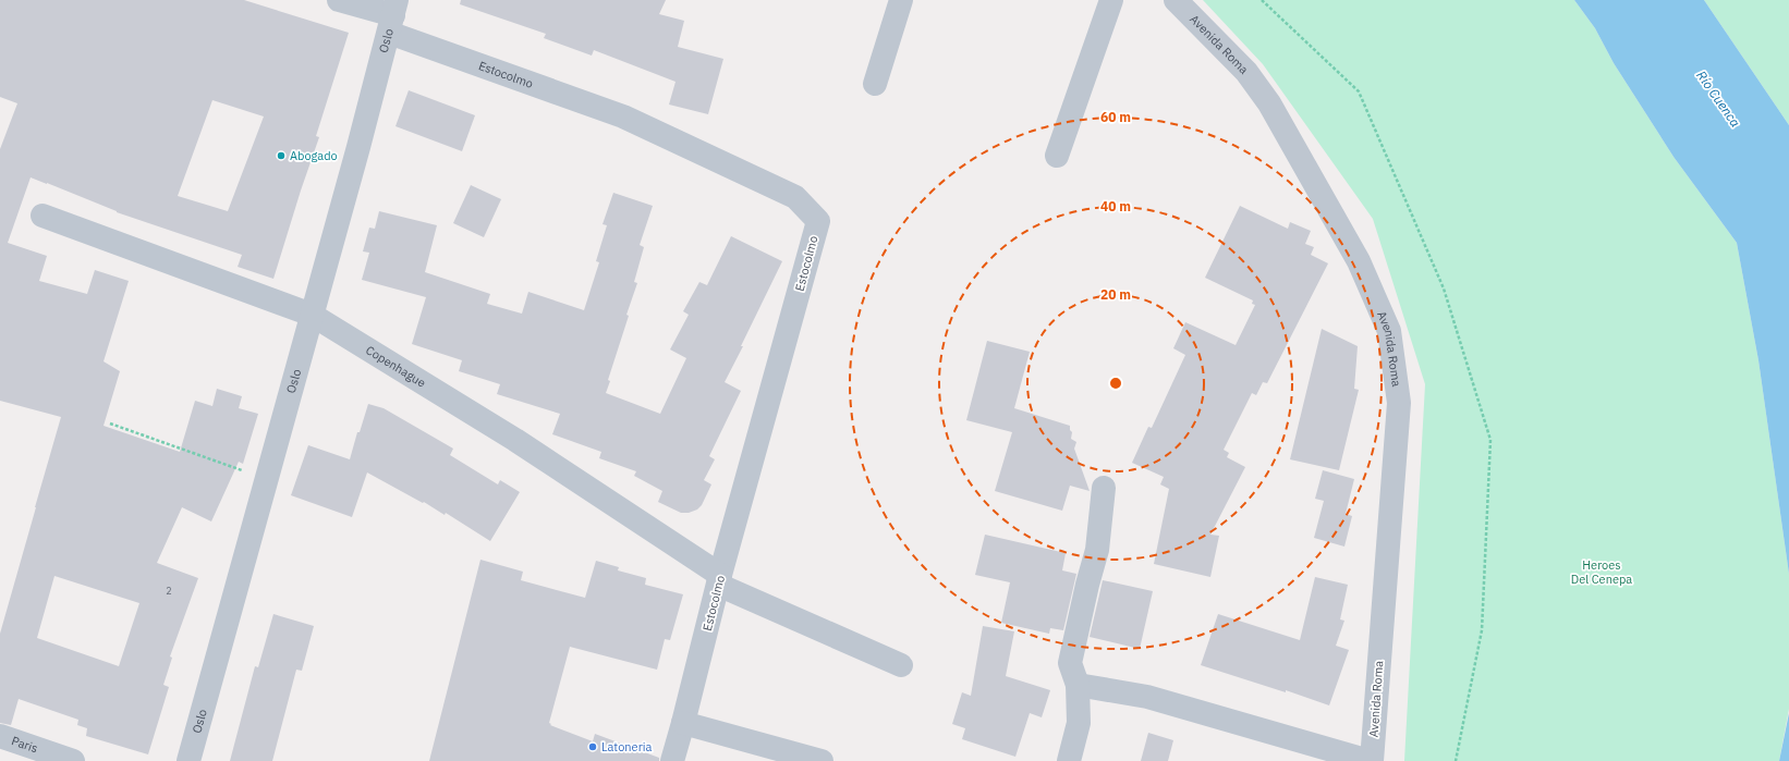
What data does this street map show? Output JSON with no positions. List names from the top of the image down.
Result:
{
  "streets": {
    "street": [
      "Oslo",
      "Avenida Roma",
      "Estocolmo",
      "Copenhague",
      "Paris"
    ]
  },
  "crossings": [
    ["Oslo", "Estocolmo"],
    ["Oslo", "Copenhague"],
    ["Estocolmo", "Copenhague"]
  ],
  "water": ["Río Cuenca"],
  "parks": ["Heroes Del Cenepa"],
  "places": ["Abogado", "Latoneria"],
  "house_numbers": ["2"],
  "rings": ["60 m", "40 m", "20 m"]
}
